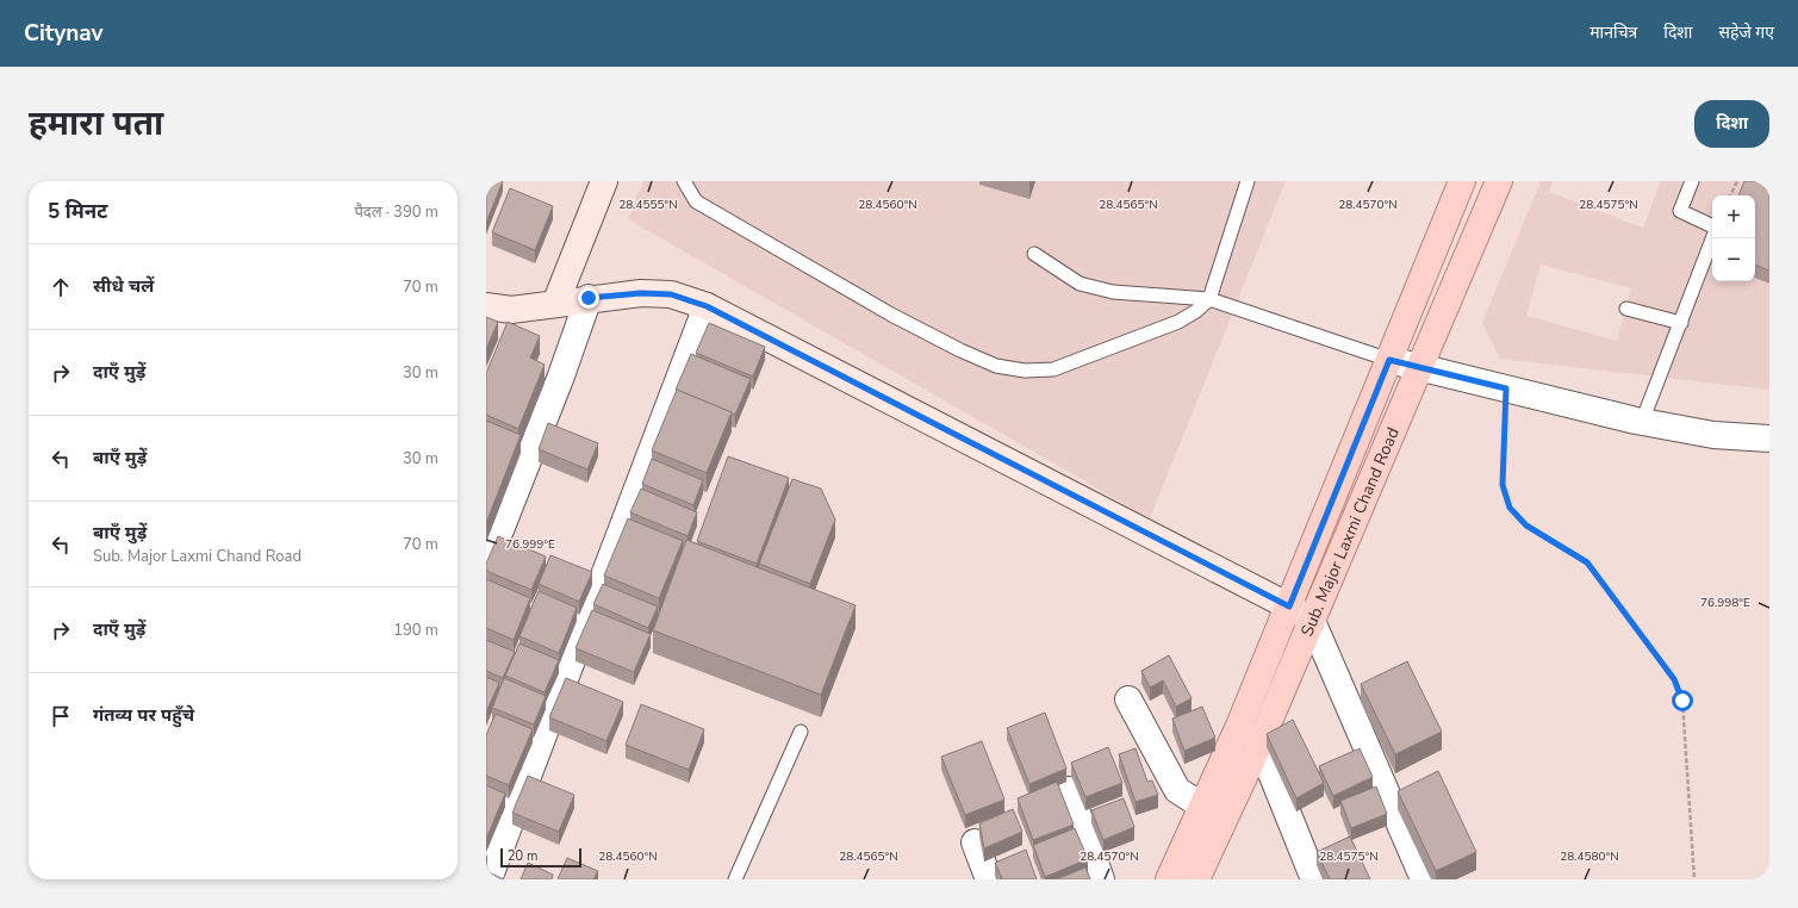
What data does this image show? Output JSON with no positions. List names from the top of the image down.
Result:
{
  "streets": {
    "main road": ["Sub. Major Laxmi Chand Road"]
  },
  "scale_bar": "20 m",
  "page": {
    "header": "Citynav",
    "nav": ["मानचित्र", "दिशा", "सहेजे गए"],
    "buttons": "दिशा",
    "title": "हमारा पता",
    "heading": ["5 मिनट", "पैदल · 390 m"],
    "map_buttons": ["+", "−"],
    "list": [
      ["सीधे चलें", "70 m"],
      ["दाएँ मुड़ें", "30 m"],
      ["बाएँ मुड़ें", "30 m"],
      ["बाएँ मुड़ें", "Sub. Major Laxmi Chand Road", "70 m"],
      ["दाएँ मुड़ें", "190 m"],
      "गंतव्य पर पहुँचे"
    ],
    "scale": "20 m"
  },
  "coordinates": [
    "28.4555°N",
    "28.4560°N",
    "28.4565°N",
    "28.4570°N",
    "28.4575°N",
    "76.999°E",
    "76.998°E",
    "28.4580°N"
  ]
}
